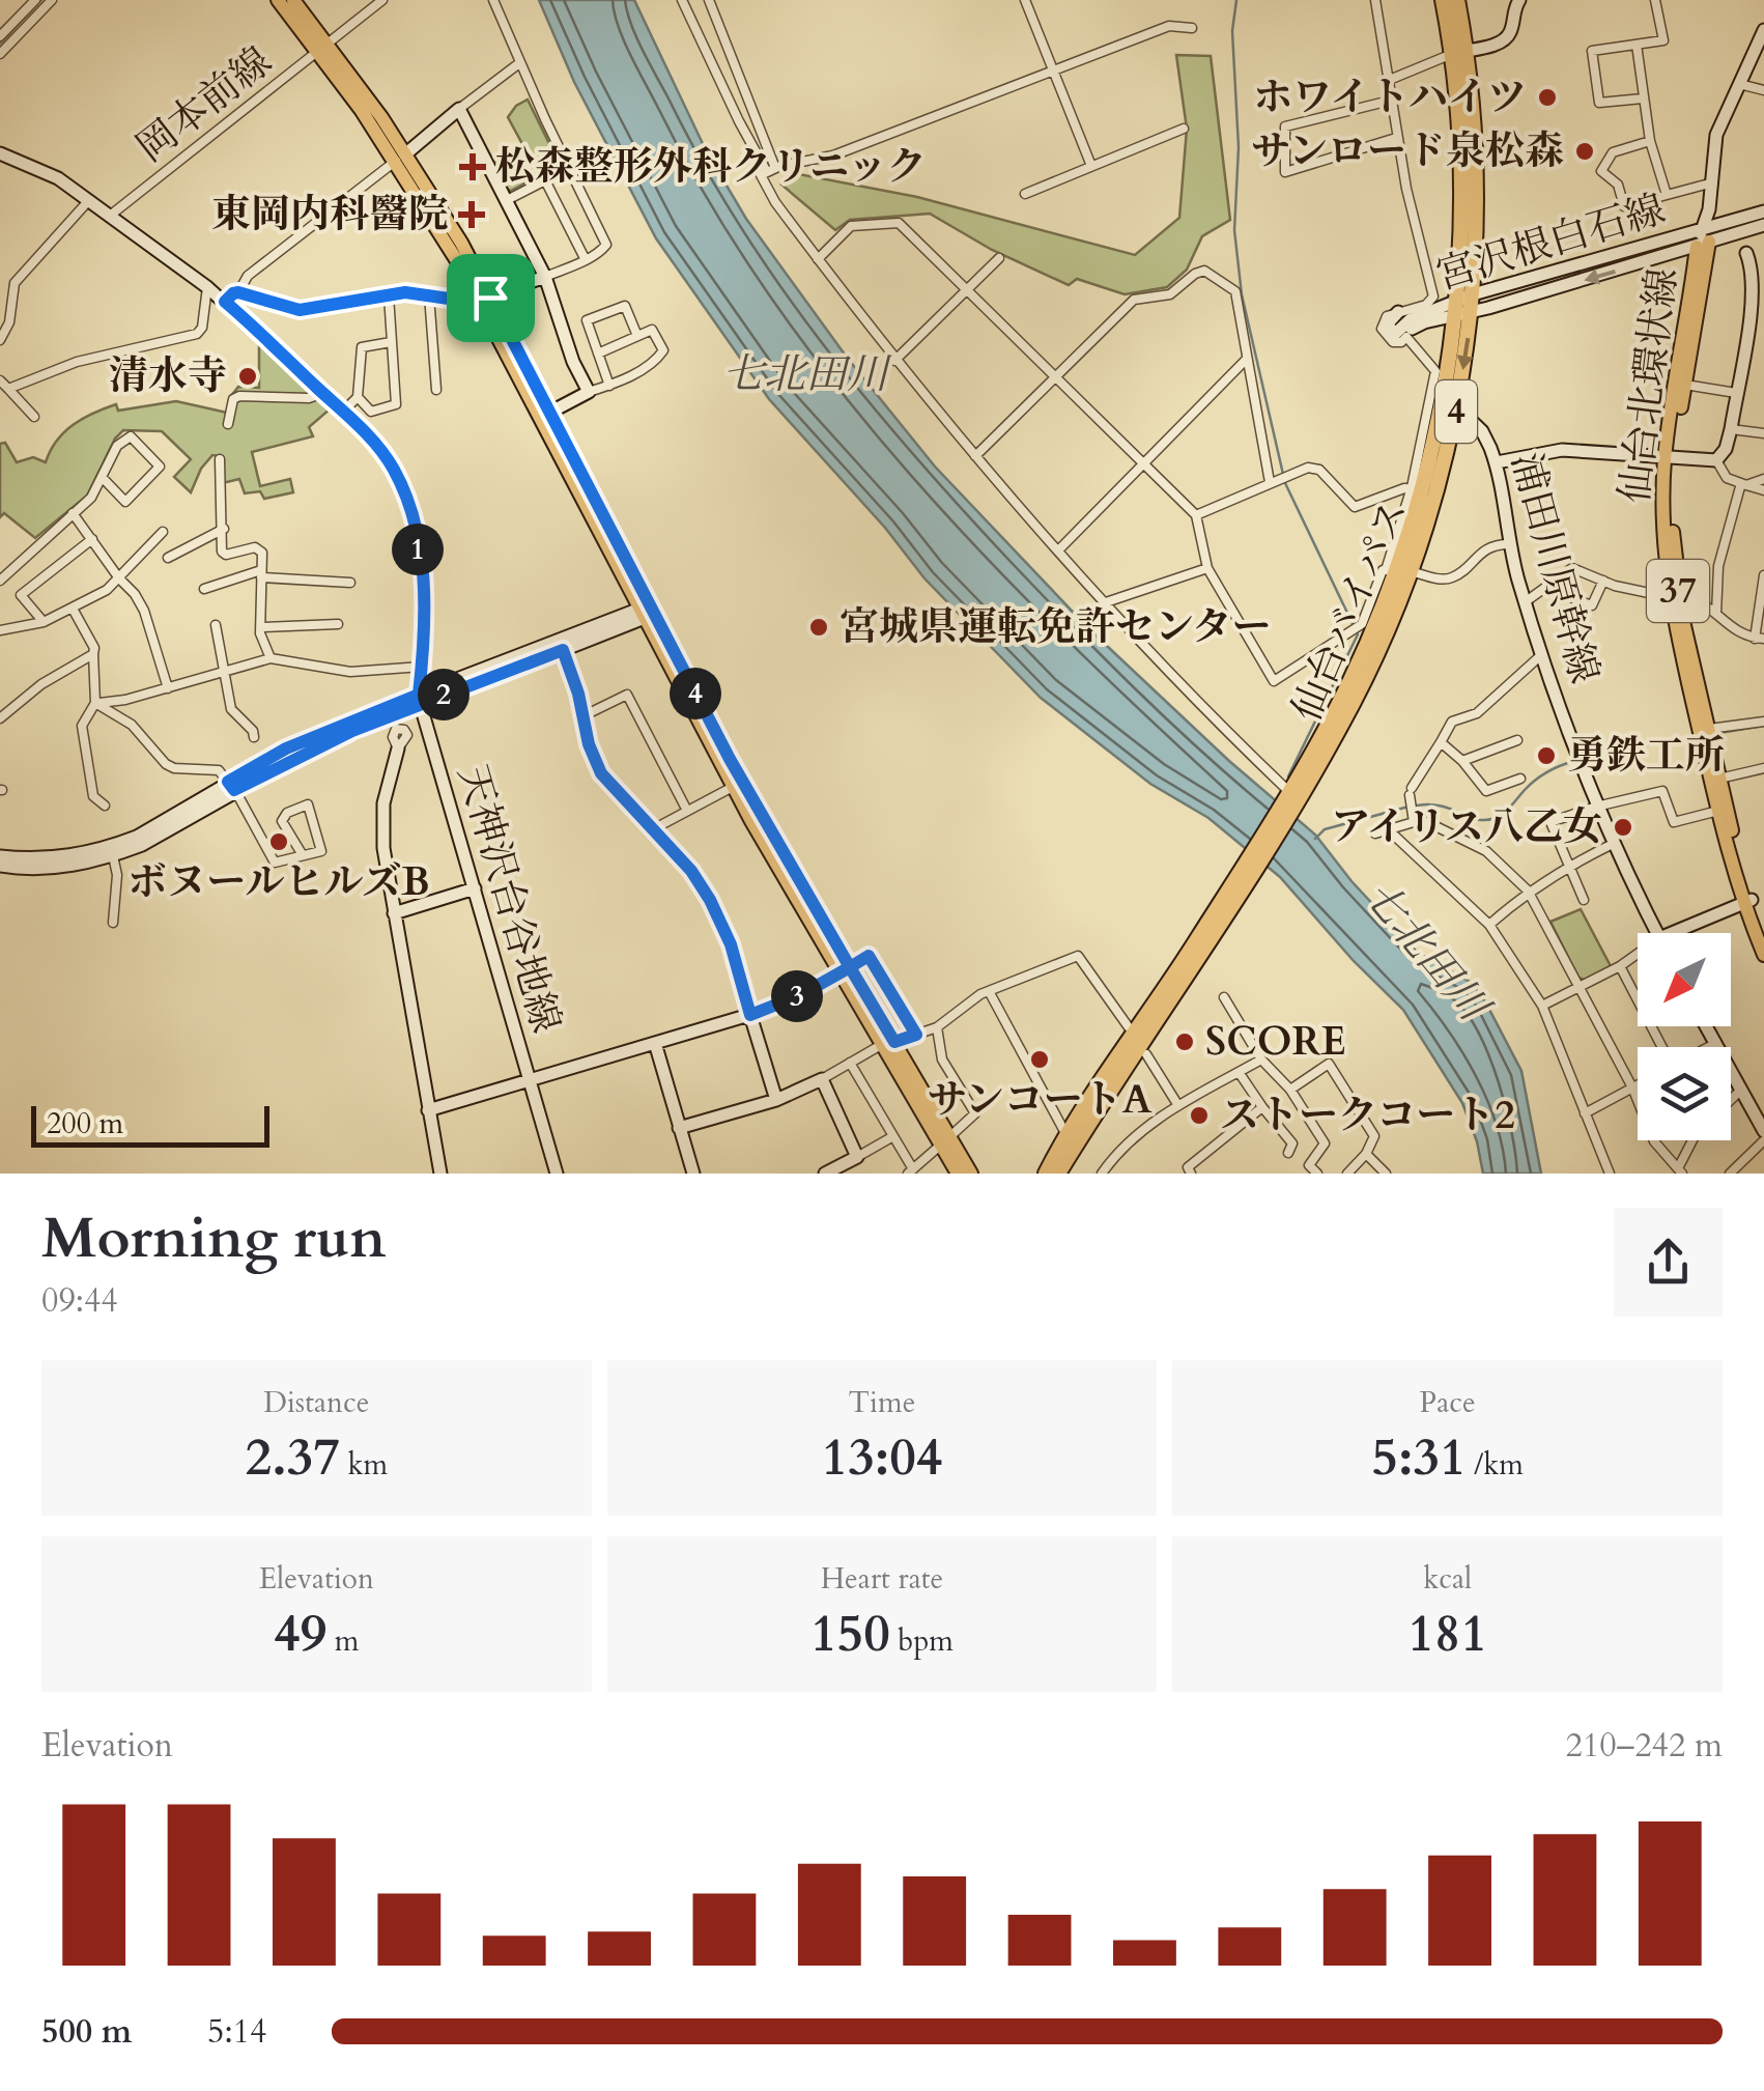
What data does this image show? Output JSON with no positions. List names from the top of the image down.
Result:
{
  "streets": {
    "highway": ["4", "仙台バイパス"],
    "main road": ["仙台北環状線", "37"],
    "street": [
      "岡本前線",
      "宮沢根白石線",
      "浦田川原幹線",
      "天神沢台谷地線"
    ]
  },
  "crossings": [
    ["岡本前線", "天神沢台谷地線"],
    ["宮沢根白石線", "仙台北環状線"],
    ["宮沢根白石線", "仙台バイパス"],
    ["浦田川原幹線", "仙台バイパス"]
  ],
  "water": ["七北田川"],
  "places": {
    "other": [
      "ホワイトハイツ",
      "サンロード泉松森",
      "清水寺",
      "宮城県運転免許センター",
      "勇鉄工所",
      "アイリス八乙女",
      "ボヌールヒルズB",
      "SCORE",
      "サンコートA",
      "ストークコート2"
    ],
    "health": ["松森整形外科クリニック", "東岡内科醫院"]
  },
  "scale_bar": "200 m",
  "north": "bottom left",
  "page": {
    "pins": [
      "1",
      "4",
      "2",
      "3"
    ],
    "scale": "200 m",
    "heading": ["Morning run", "09:44"],
    "stats": [
      ["Distance", "2.37 km"],
      ["Time", "13:04"],
      ["Pace", "5:31 /km"],
      ["Elevation", "49 m"],
      ["Heart rate", "150 bpm"],
      ["kcal", "181"]
    ],
    "chart": ["Elevation", "210–242 m"],
    "list": [
      {
        "name": "500 m",
        "note": "5:14"
      }
    ]
  }
}
